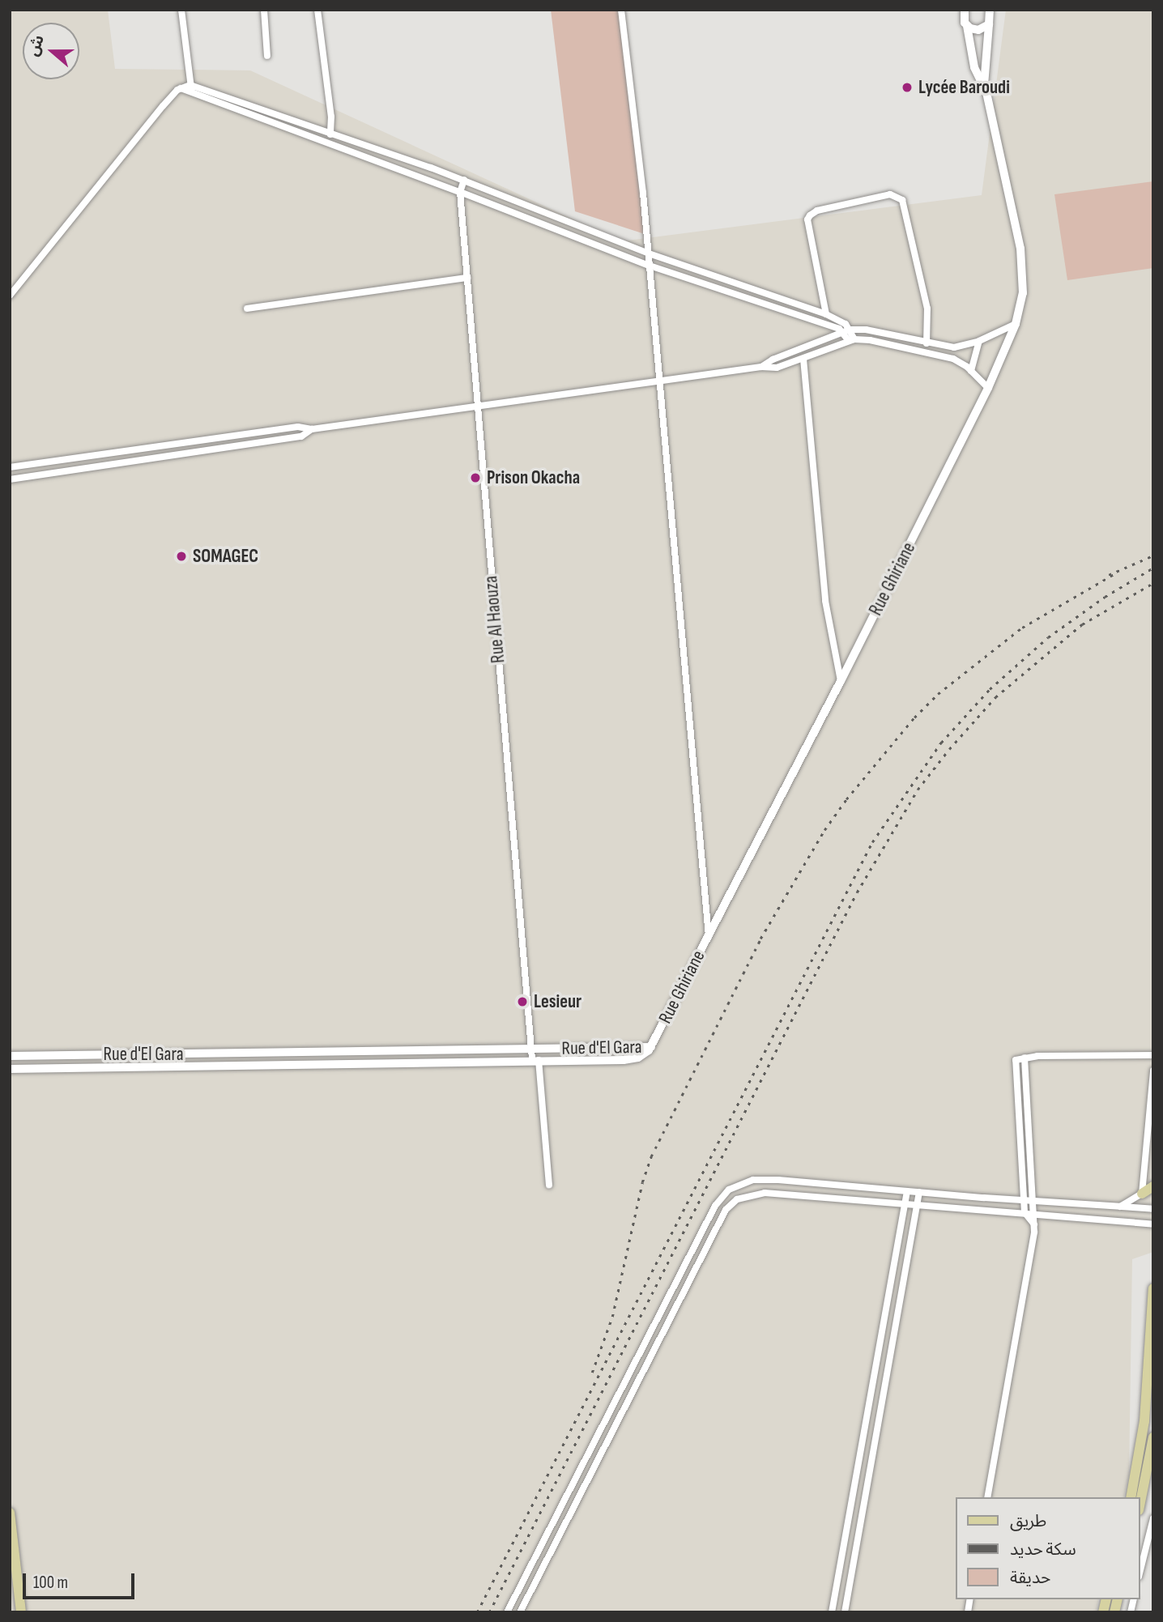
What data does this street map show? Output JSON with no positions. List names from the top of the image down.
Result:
{
  "streets": {
    "street": ["Rue Ghiriane", "Rue Al Haouza", "Rue d'El Gara"]
  },
  "crossings": [
    ["Rue Ghiriane", "Rue d'El Gara"],
    ["Rue Al Haouza", "Rue d'El Gara"]
  ],
  "places": [
    "Lycée Baroudi",
    "Prison Okacha",
    "SOMAGEC",
    "Lesieur"
  ],
  "legend": ["طريق", "سكة حديد", "حديقة"],
  "scale_bar": "100 m",
  "north": "left"
}
